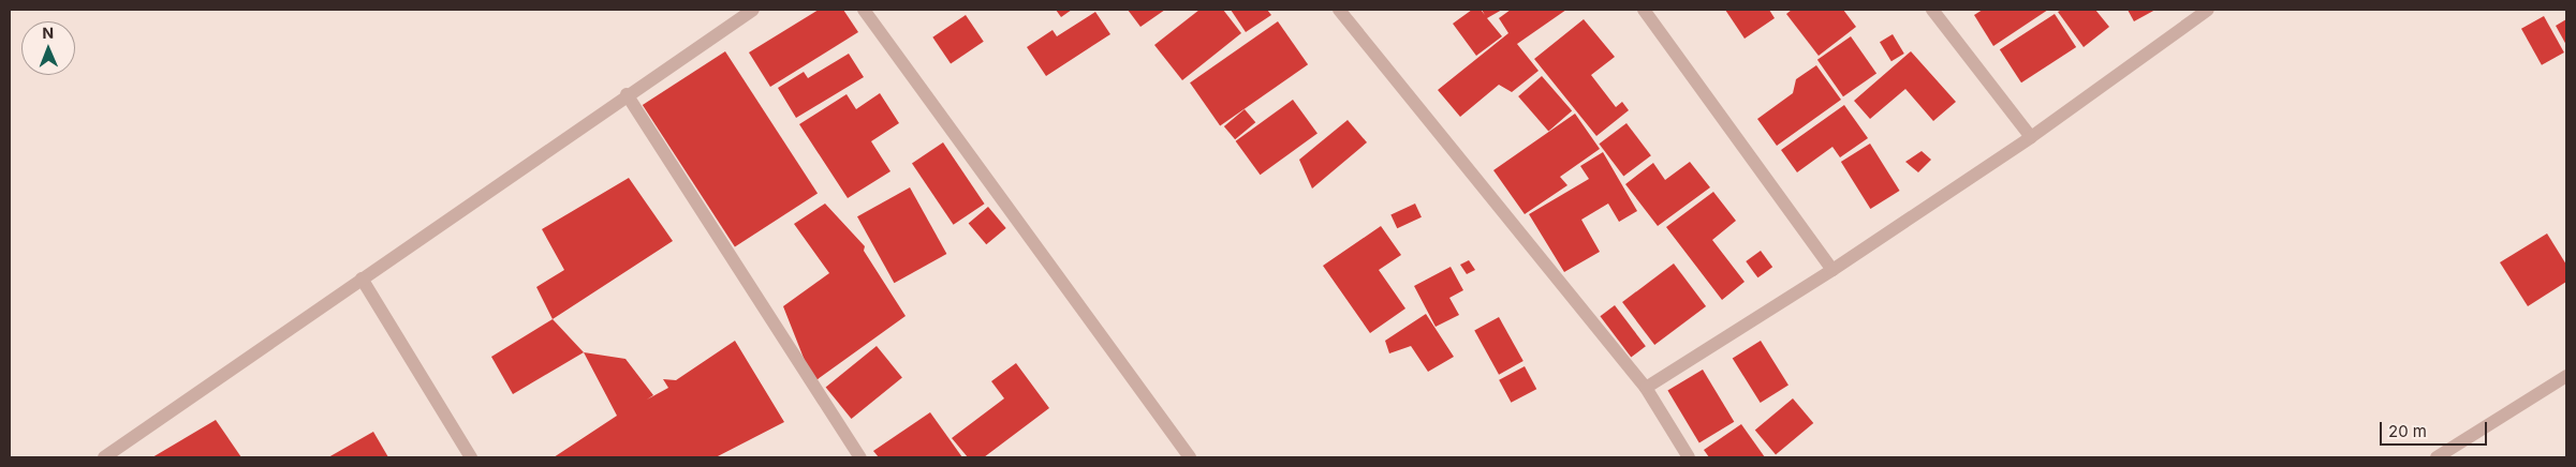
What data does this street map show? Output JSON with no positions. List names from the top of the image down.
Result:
{
  "scale_bar": "20 m",
  "north": "top"
}
